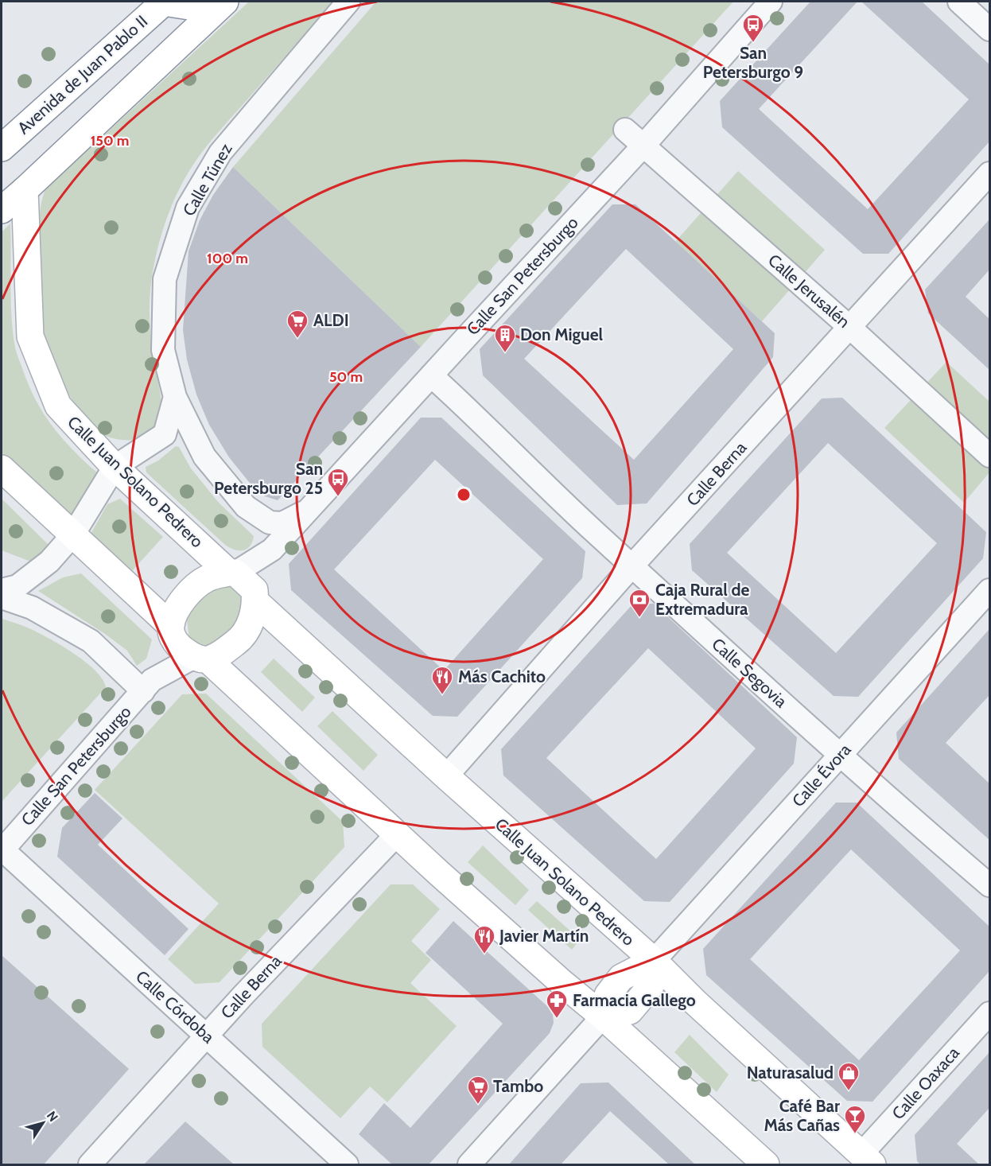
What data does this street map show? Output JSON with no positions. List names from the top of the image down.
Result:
{
  "streets": {
    "main road": ["Avenida de Juan Pablo II", "Calle Juan Solano Pedrero", "Calle Évora"],
    "street": [
      "Calle Túnez",
      "Calle San Petersburgo",
      "Calle Jerusalén",
      "Calle Berna",
      "Calle Segovia",
      "Calle Córdoba",
      "Calle Oaxaca"
    ]
  },
  "crossings": [
    ["Calle Túnez", "Calle San Petersburgo"],
    ["Calle Túnez", "Calle Juan Solano Pedrero"],
    ["Calle San Petersburgo", "Calle Jerusalén"],
    ["Calle San Petersburgo", "Calle Juan Solano Pedrero"],
    ["Calle San Petersburgo", "Calle Segovia"],
    ["Calle San Petersburgo", "Calle Córdoba"],
    ["Calle Jerusalén", "Calle Berna"],
    ["Calle Berna", "Calle Juan Solano Pedrero"],
    ["Calle Berna", "Calle Segovia"],
    ["Calle Berna", "Calle Córdoba"],
    ["Calle Juan Solano Pedrero", "Calle Évora"],
    ["Calle Juan Solano Pedrero", "Calle Oaxaca"],
    ["Calle Segovia", "Calle Évora"]
  ],
  "places": {
    "bus stop": ["San Petersburgo 9", "San Petersburgo 25"],
    "supermarket": ["ALDI", "Tambo"],
    "building": ["Don Miguel"],
    "bank": ["Caja Rural de Extremadura"],
    "restaurant": ["Más Cachito", "Javier Martín"],
    "pharmacy": ["Farmacia Gallego"],
    "shop": ["Naturasalud"],
    "bar": ["Café Bar Más Cañas"]
  },
  "north": "top right",
  "rings": ["150 m", "100 m", "50 m"]
}
